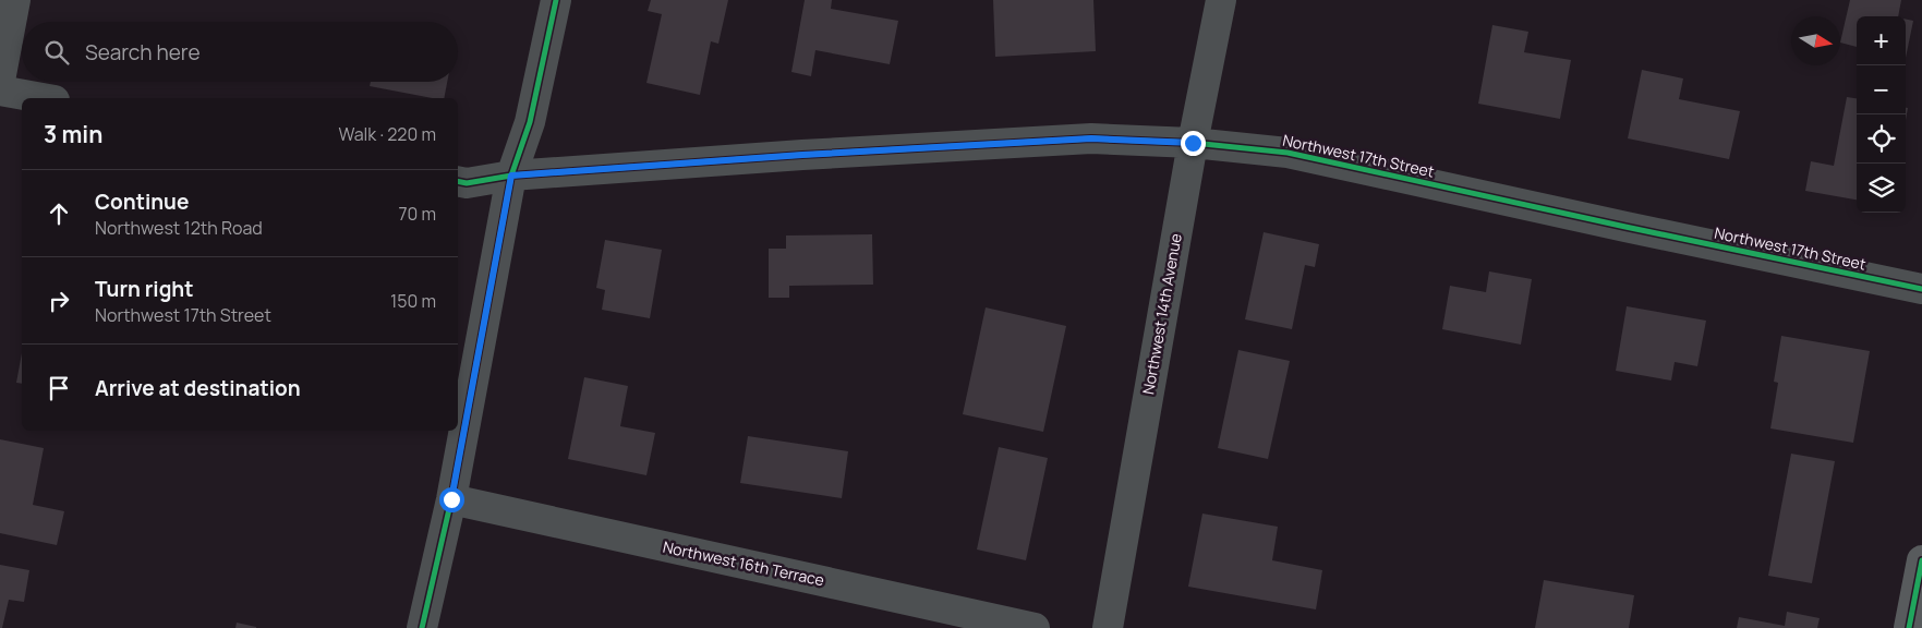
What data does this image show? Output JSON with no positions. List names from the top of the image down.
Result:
{
  "streets": {
    "street": ["Northwest 17th Street", "Northwest 14th Avenue", "Northwest 16th Terrace"]
  },
  "crossings": [
    ["Northwest 17th Street", "Northwest 14th Avenue"]
  ],
  "north": "right",
  "page": {
    "map_buttons": ["+", "−"],
    "search": "Search here",
    "heading": ["3 min", "Walk · 220 m"],
    "list": [
      ["Continue", "Northwest 12th Road", "70 m"],
      ["Turn right", "Northwest 17th Street", "150 m"],
      "Arrive at destination"
    ]
  }
}
